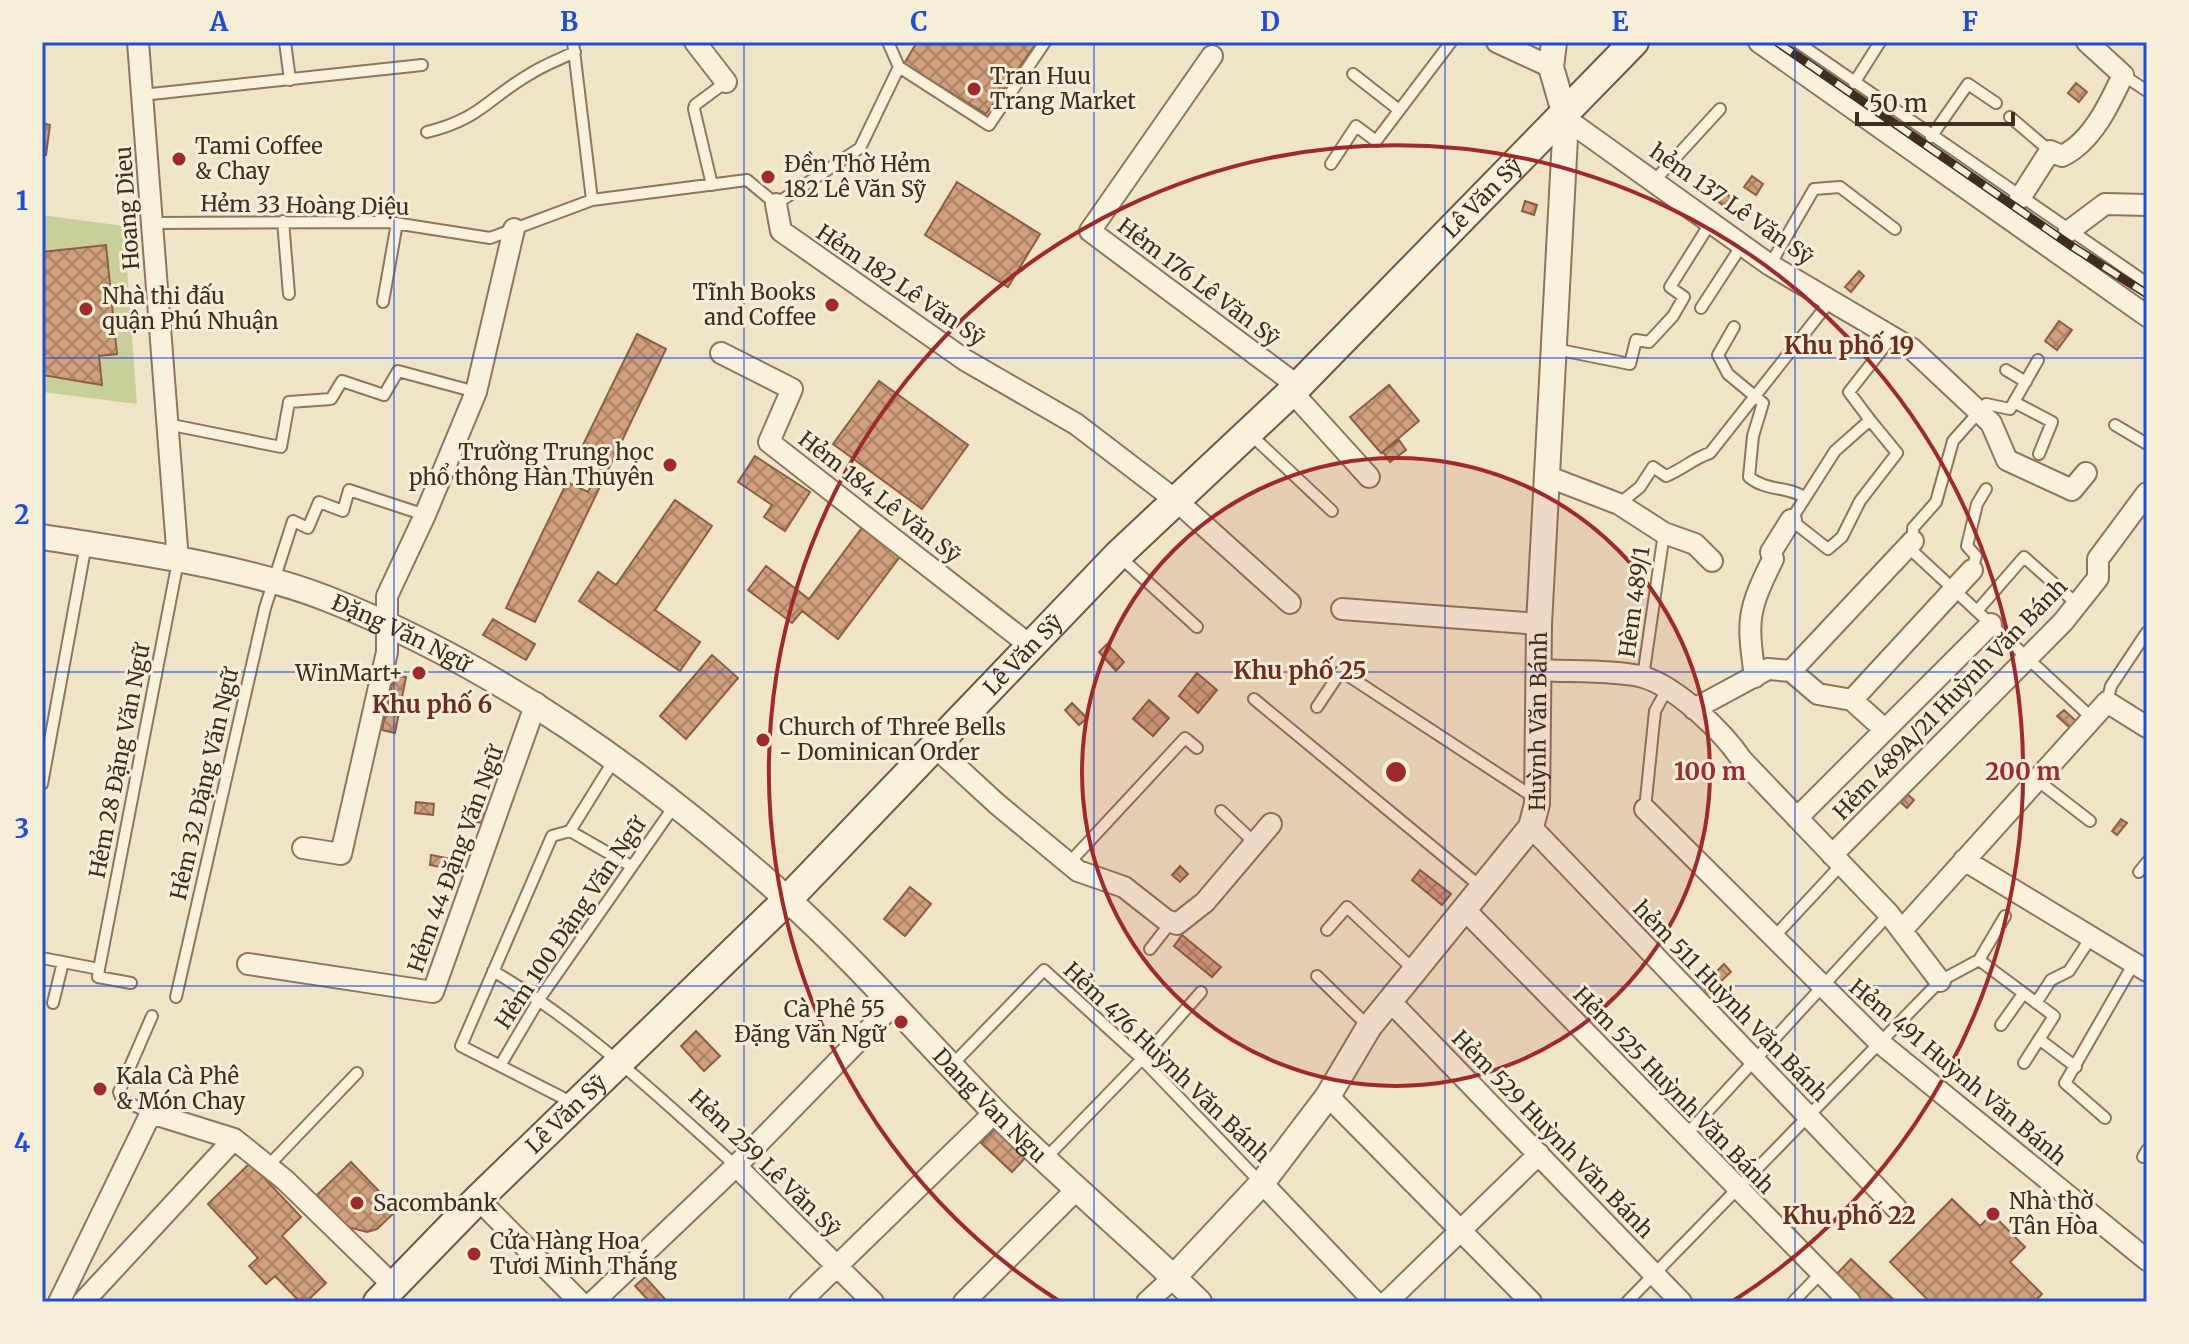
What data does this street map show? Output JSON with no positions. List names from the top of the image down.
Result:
{
  "streets": {
    "main road": ["Lê Văn Sỹ"],
    "street": [
      "hẻm 137 Lê Văn Sỹ",
      "Hoang Dieu",
      "Hẻm 176 Lê Văn Sỹ",
      "Hẻm 182 Lê Văn Sỹ",
      "Hẻm 184 Lê Văn Sỹ",
      "Đặng Văn Ngữ",
      "Hẻm 489A/21 Huỳnh Văn Bánh",
      "Huỳnh Văn Bánh",
      "Hẻm 44 Đặng Văn Ngữ",
      "hẻm 511 Huỳnh Văn Bánh",
      "Hẻm 491 Huỳnh Văn Bánh",
      "Hẻm 525 Huỳnh Văn Bánh",
      "Dang Van Ngu",
      "Hẻm 529 Huỳnh Văn Bánh",
      "Hẻm 259 Lê Văn Sỹ"
    ],
    "lane": [
      "Hẻm 33 Hoàng Diệu",
      "Hèm 489/1",
      "Hẻm 28 Đặng Văn Ngữ",
      "Hẻm 32 Đặng Văn Ngữ",
      "Hẻm 100 Đặng Văn Ngữ",
      "Hẻm 476 Huỳnh Văn Bánh"
    ]
  },
  "crossings": [
    ["Lê Văn Sỹ", "hẻm 137 Lê Văn Sỹ"],
    ["Lê Văn Sỹ", "Hẻm 176 Lê Văn Sỹ"],
    ["Lê Văn Sỹ", "Hẻm 182 Lê Văn Sỹ"],
    ["Lê Văn Sỹ", "Hẻm 184 Lê Văn Sỹ"],
    ["Lê Văn Sỹ", "Đặng Văn Ngữ"],
    ["Lê Văn Sỹ", "Huỳnh Văn Bánh"],
    ["Lê Văn Sỹ", "Dang Van Ngu"],
    ["Lê Văn Sỹ", "Hẻm 259 Lê Văn Sỹ"],
    ["hẻm 137 Lê Văn Sỹ", "Huỳnh Văn Bánh"],
    ["Hẻm 33 Hoàng Diệu", "Hoang Dieu"],
    ["Hẻm 33 Hoàng Diệu", "Hẻm 182 Lê Văn Sỹ"],
    ["Hoang Dieu", "Đặng Văn Ngữ"],
    ["Hoang Dieu", "Hẻm 28 Đặng Văn Ngữ"],
    ["Đặng Văn Ngữ", "Hẻm 28 Đặng Văn Ngữ"],
    ["Đặng Văn Ngữ", "Hẻm 32 Đặng Văn Ngữ"],
    ["Đặng Văn Ngữ", "Hẻm 44 Đặng Văn Ngữ"],
    ["Đặng Văn Ngữ", "Hẻm 100 Đặng Văn Ngữ"],
    ["Đặng Văn Ngữ", "Dang Van Ngu"],
    ["Huỳnh Văn Bánh", "hẻm 511 Huỳnh Văn Bánh"],
    ["Huỳnh Văn Bánh", "Hẻm 476 Huỳnh Văn Bánh"],
    ["Huỳnh Văn Bánh", "Hẻm 525 Huỳnh Văn Bánh"],
    ["Huỳnh Văn Bánh", "Dang Van Ngu"],
    ["Huỳnh Văn Bánh", "Hẻm 529 Huỳnh Văn Bánh"],
    ["Hẻm 100 Đặng Văn Ngữ", "Hẻm 259 Lê Văn Sỹ"],
    ["Hẻm 476 Huỳnh Văn Bánh", "Dang Van Ngu"]
  ],
  "districts": [
    "Khu phố 19",
    "Khu phố 25",
    "Khu phố 6",
    "Khu phố 22"
  ],
  "places": [
    "Tran Huu Trang Market",
    "Tami Coffee & Chay",
    "Đền Thờ Hẻm 182 Lê Văn Sỹ",
    "Tĩnh Books and Coffee",
    "Nhà thi đấu quận Phú Nhuận",
    "Trường Trung học phổ thông Hàn Thuyên",
    "WinMart+",
    "Church of Three Bells - Dominican Order",
    "Cà Phê 55 Đặng Văn Ngữ",
    "Kala Cà Phê & Món Chay",
    "Sacombank",
    "Nhà thờ Tân Hòa",
    "Cửa Hàng Hoa Tươi Minh Thắng"
  ],
  "scale_bar": "50 m",
  "grid": {
    "columns": [
      "A",
      "B",
      "C",
      "D",
      "E",
      "F"
    ],
    "rows": [
      "1",
      "2",
      "3",
      "4"
    ]
  },
  "rings": ["100 m", "200 m"]
}
